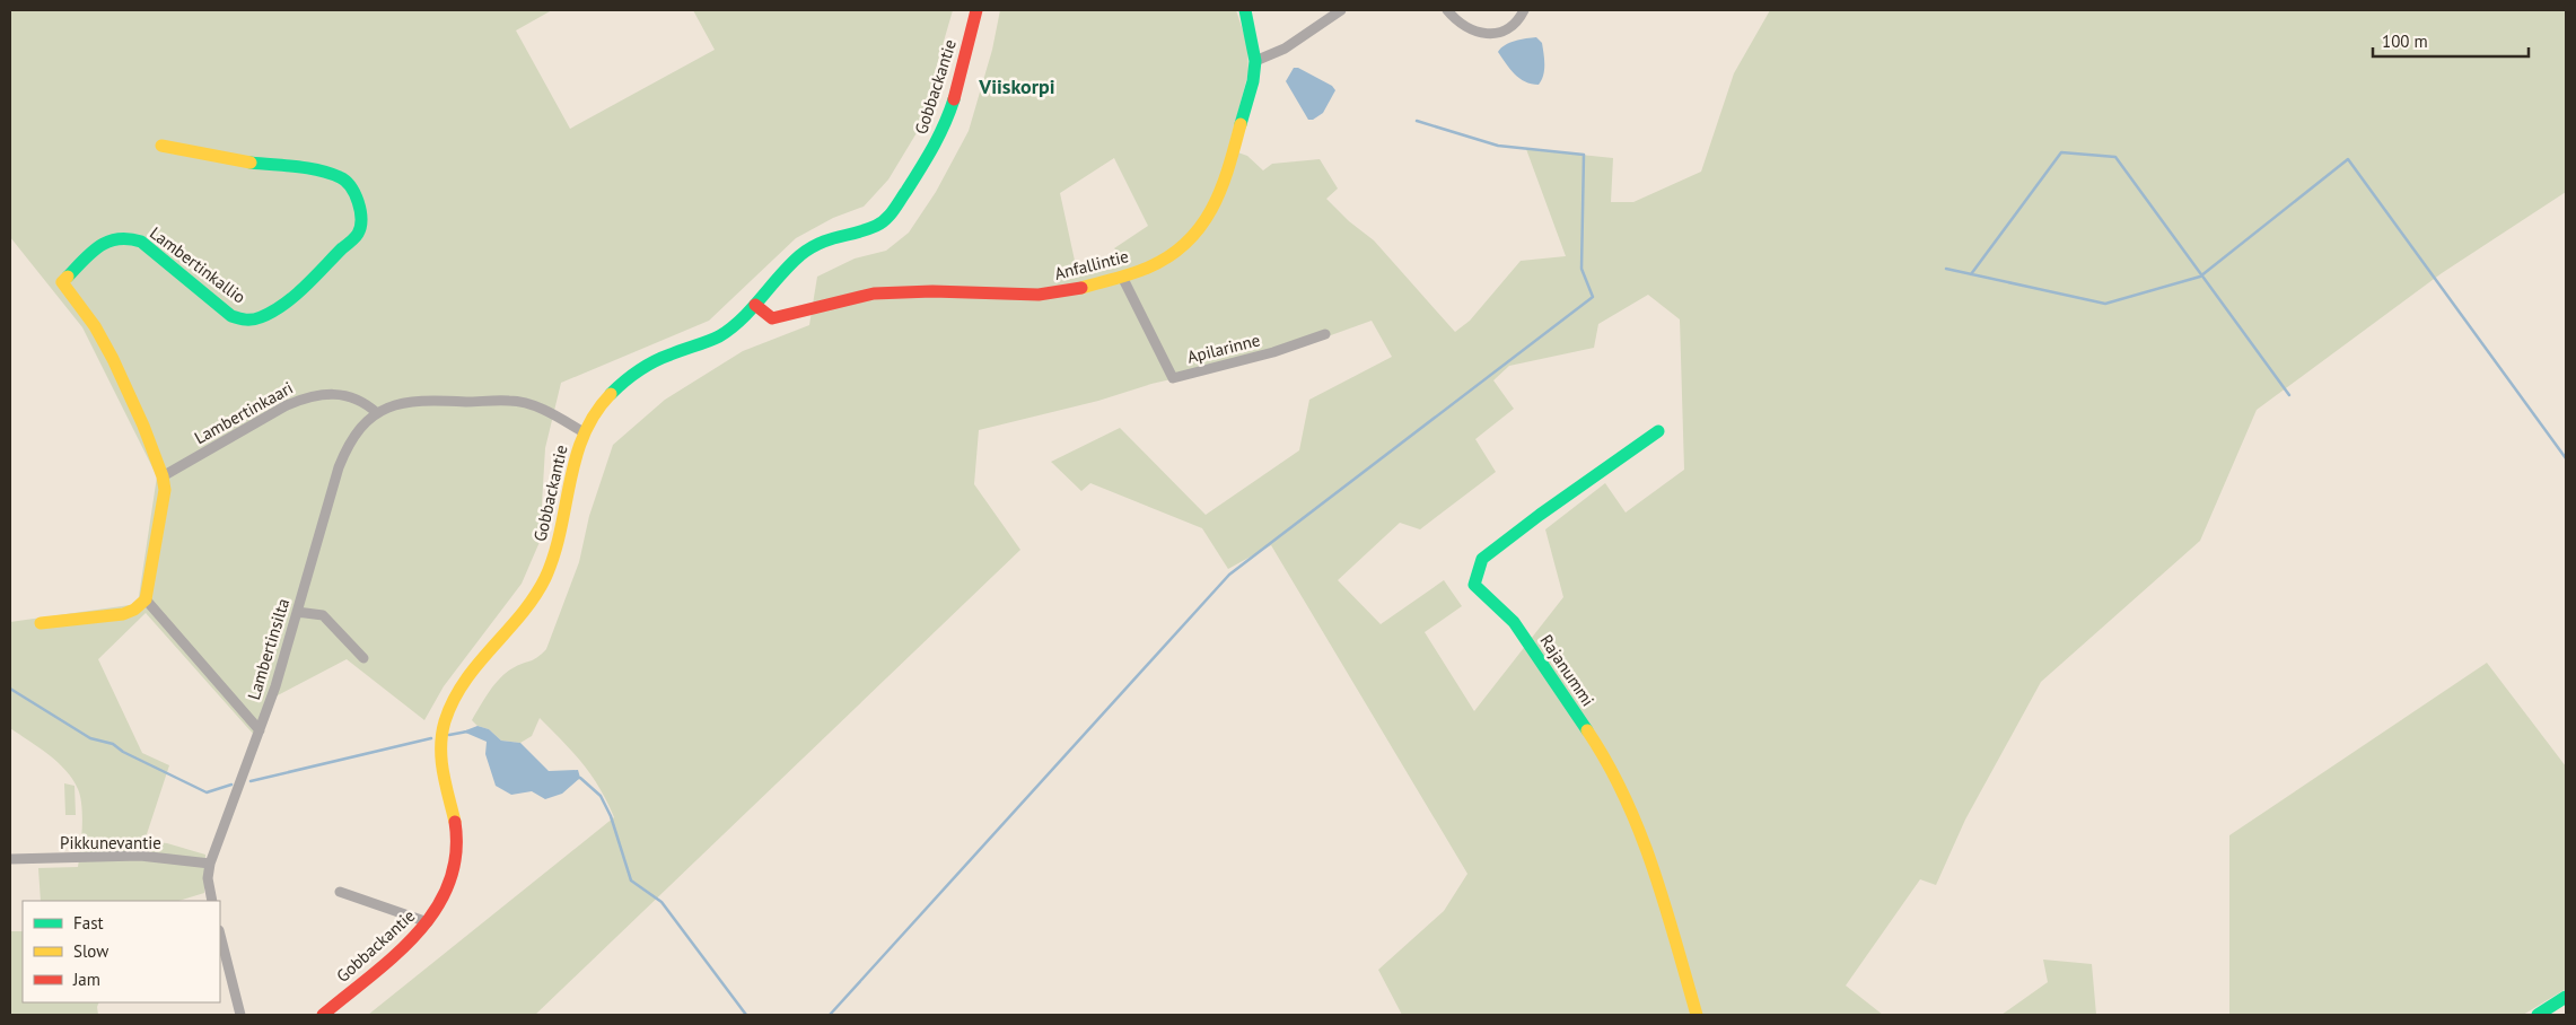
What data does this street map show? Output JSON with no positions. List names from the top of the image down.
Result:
{
  "streets": {
    "street": [
      "Gobbackantie",
      "Lambertinkallio",
      "Anfallintie",
      "Apilarinne",
      "Lambertinkaari",
      "Lambertinsilta",
      "Rajanummi",
      "Pikkunevantie"
    ]
  },
  "crossings": [
    ["Gobbackantie", "Anfallintie"],
    ["Lambertinkallio", "Lambertinkaari"],
    ["Anfallintie", "Apilarinne"],
    ["Lambertinkaari", "Lambertinsilta"],
    ["Lambertinsilta", "Pikkunevantie"]
  ],
  "districts": ["Viiskorpi"],
  "legend": ["Fast", "Slow", "Jam"],
  "scale_bar": "100 m"
}
